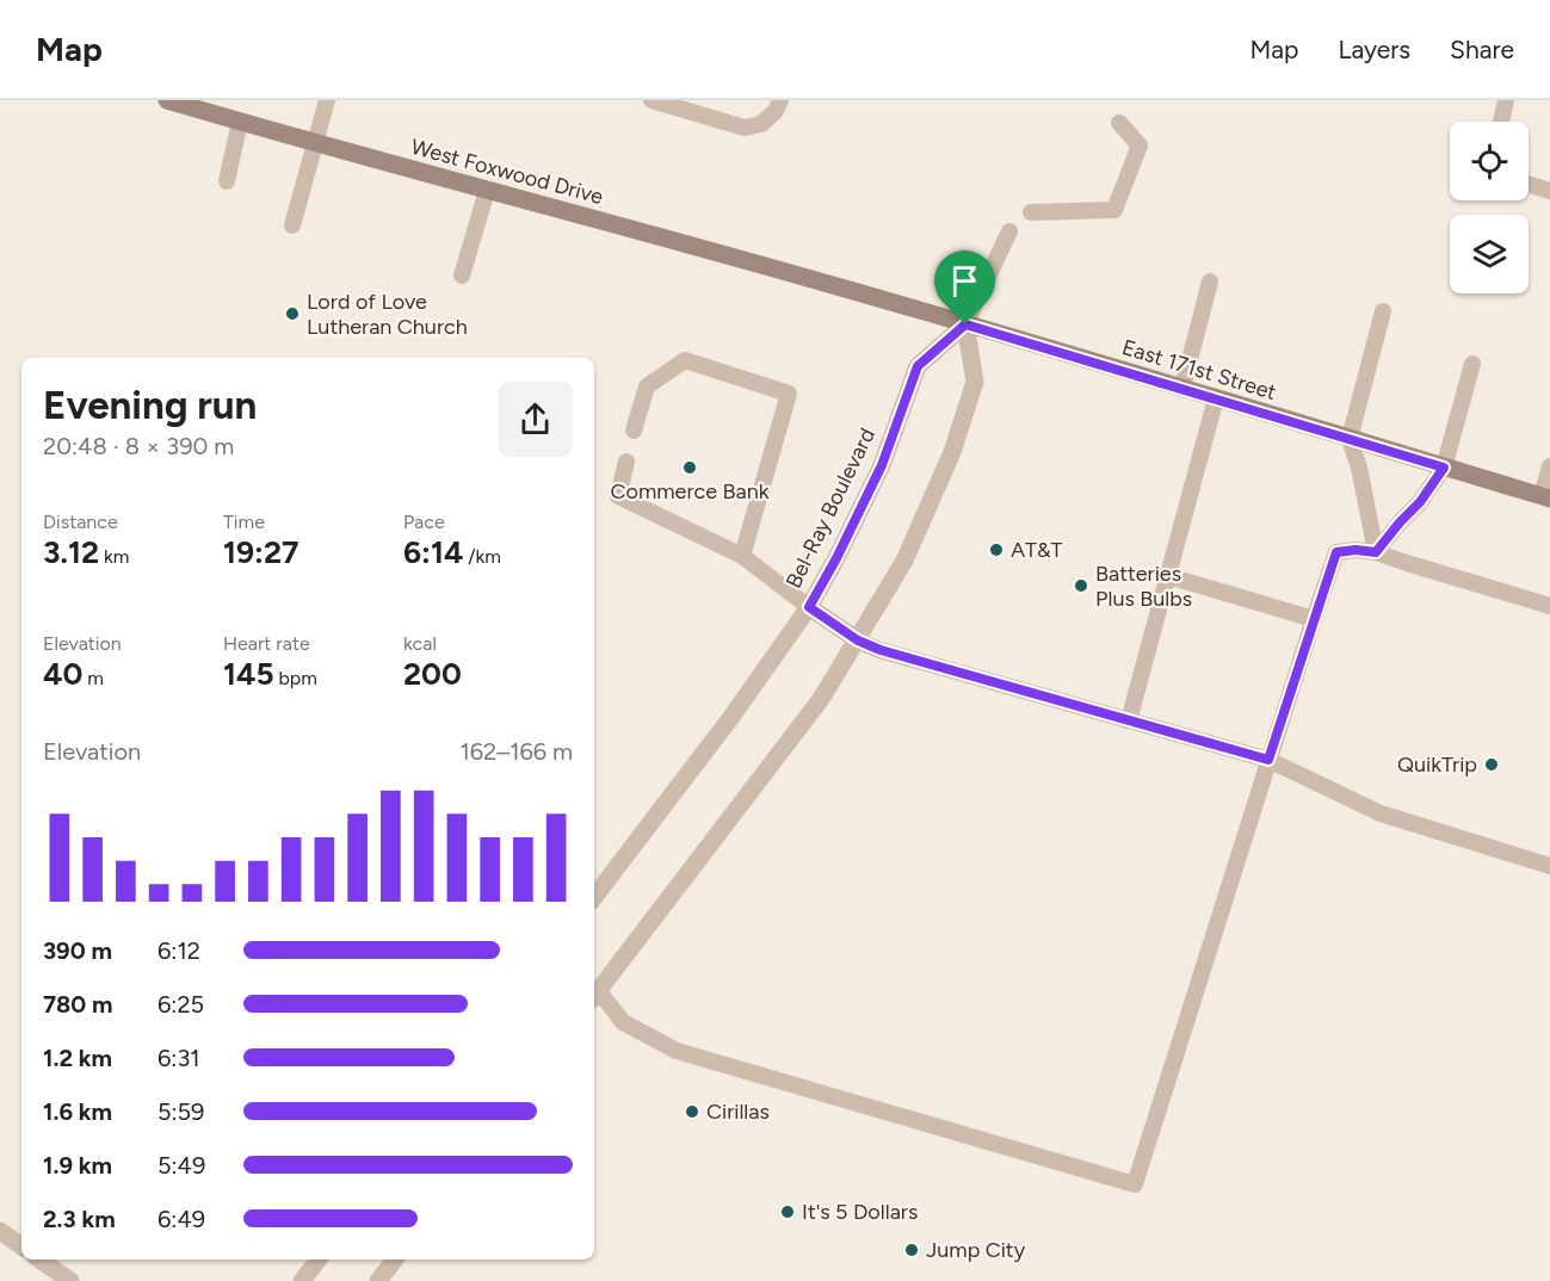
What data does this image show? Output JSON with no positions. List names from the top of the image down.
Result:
{
  "streets": {
    "main road": ["West Foxwood Drive", "East 171st Street"],
    "street": ["Bel-Ray Boulevard"]
  },
  "crossings": [
    ["West Foxwood Drive", "East 171st Street"],
    ["East 171st Street", "Bel-Ray Boulevard"]
  ],
  "places": [
    "Lord of Love Lutheran Church",
    "Commerce Bank",
    "AT&T",
    "Batteries Plus Bulbs",
    "QuikTrip",
    "Cirillas",
    "It's 5 Dollars",
    "Jump City"
  ],
  "page": {
    "header": "Map",
    "nav": ["Map", "Layers", "Share"],
    "heading": ["Evening run", "20:48 · 8 × 390 m"],
    "stats": [
      ["Distance", "3.12 km"],
      ["Time", "19:27"],
      ["Pace", "6:14 /km"],
      ["Elevation", "40 m"],
      ["Heart rate", "145 bpm"],
      ["kcal", "200"]
    ],
    "chart": ["Elevation", "162–166 m"],
    "list": [
      {
        "name": "390 m",
        "note": "6:12"
      },
      {
        "name": "780 m",
        "note": "6:25"
      },
      {
        "name": "1.2 km",
        "note": "6:31"
      },
      {
        "name": "1.6 km",
        "note": "5:59"
      },
      {
        "name": "1.9 km",
        "note": "5:49"
      },
      {
        "name": "2.3 km",
        "note": "6:49"
      }
    ]
  }
}
